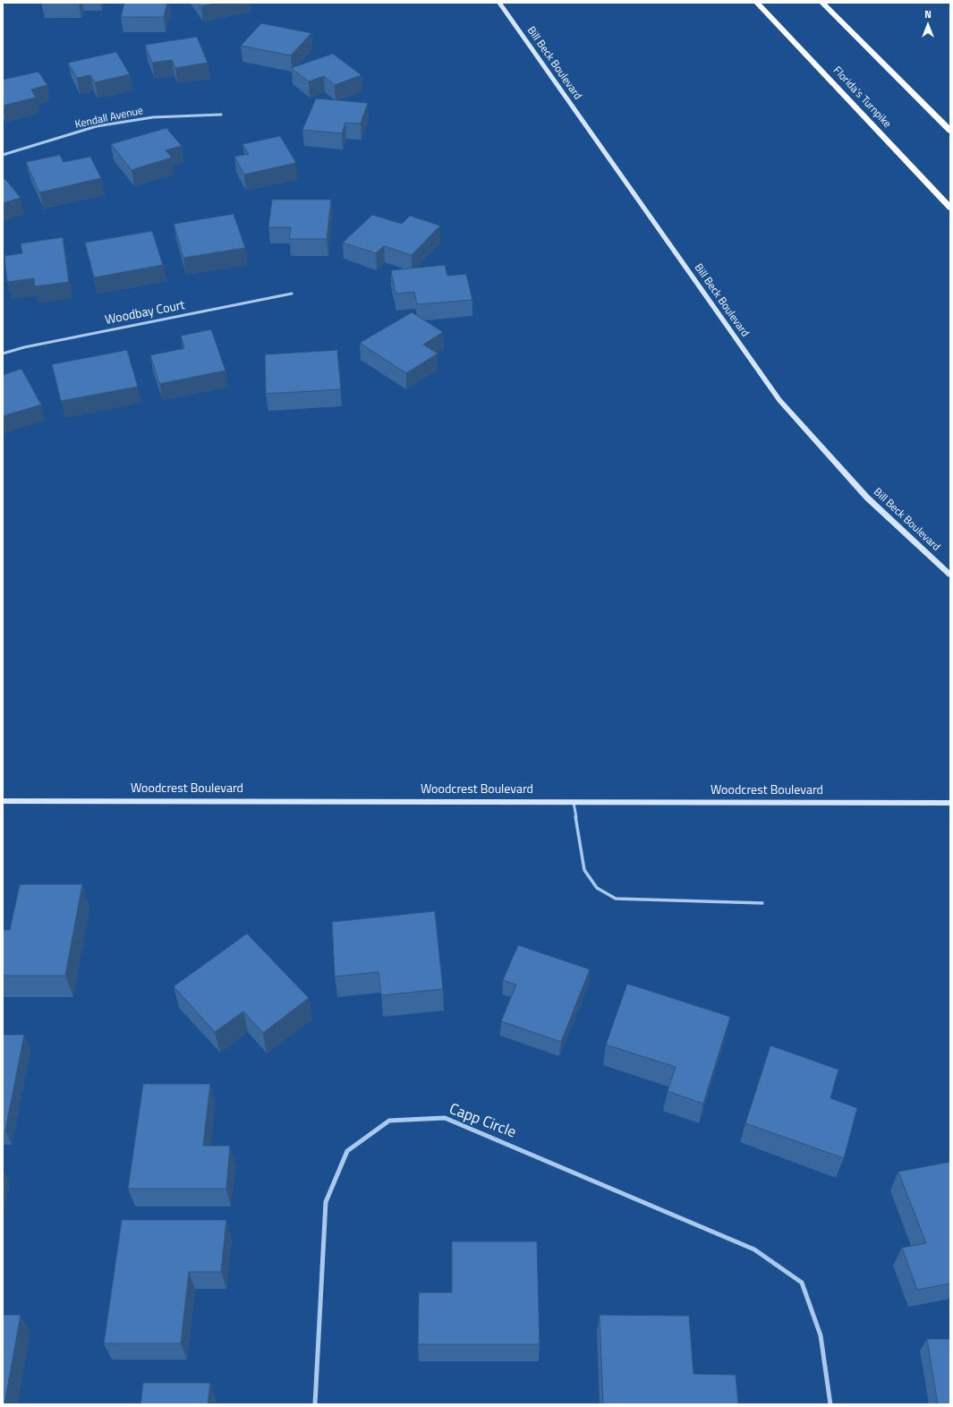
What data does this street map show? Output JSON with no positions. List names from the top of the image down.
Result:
{
  "streets": {
    "highway": ["Florida's Turnpike"],
    "street": [
      "Bill Beck Boulevard",
      "Kendall Avenue",
      "Woodbay Court",
      "Woodcrest Boulevard",
      "Capp Circle"
    ]
  },
  "north": "top"
}
